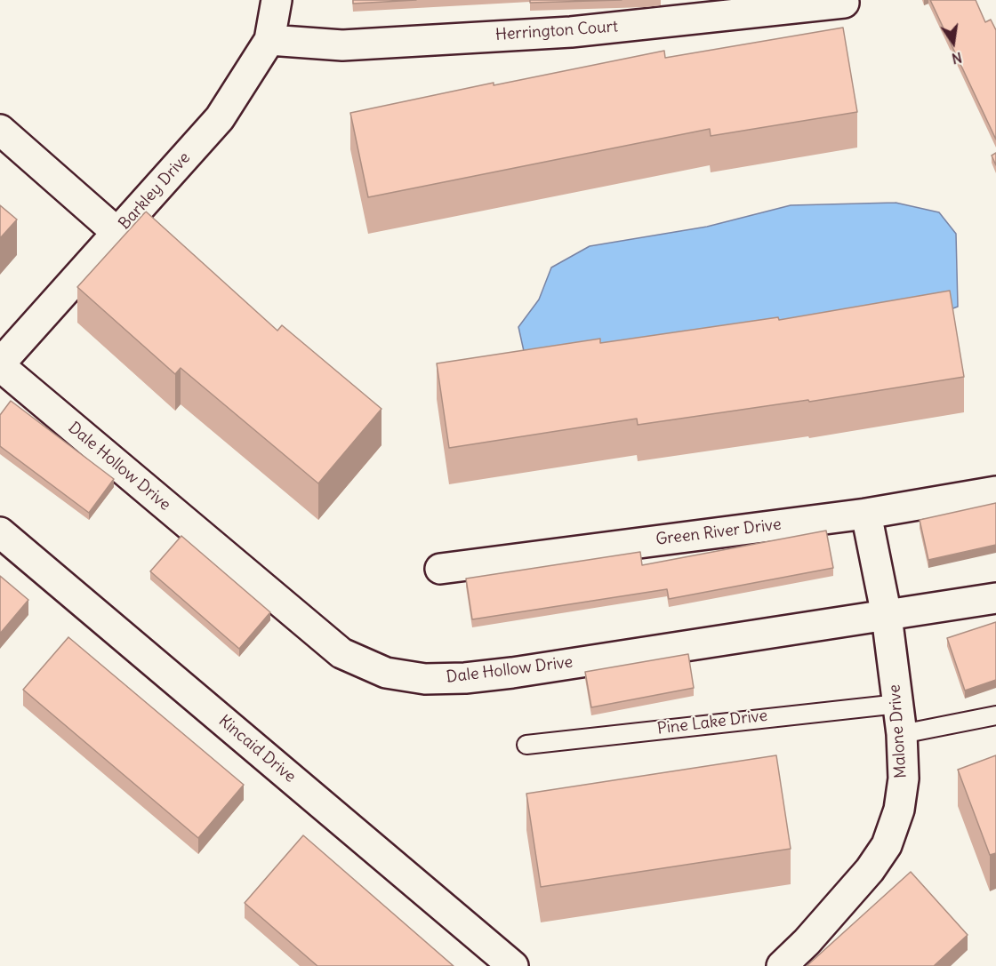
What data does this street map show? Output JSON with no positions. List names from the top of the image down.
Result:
{
  "streets": {
    "street": [
      "Herrington Court",
      "Barkley Drive",
      "Dale Hollow Drive",
      "Green River Drive",
      "Malone Drive",
      "Kincaid Drive"
    ],
    "lane": ["Pine Lake Drive"]
  },
  "crossings": [
    ["Herrington Court", "Barkley Drive"],
    ["Barkley Drive", "Dale Hollow Drive"],
    ["Dale Hollow Drive", "Malone Drive"],
    ["Green River Drive", "Malone Drive"],
    ["Pine Lake Drive", "Malone Drive"]
  ],
  "north": "bottom"
}
